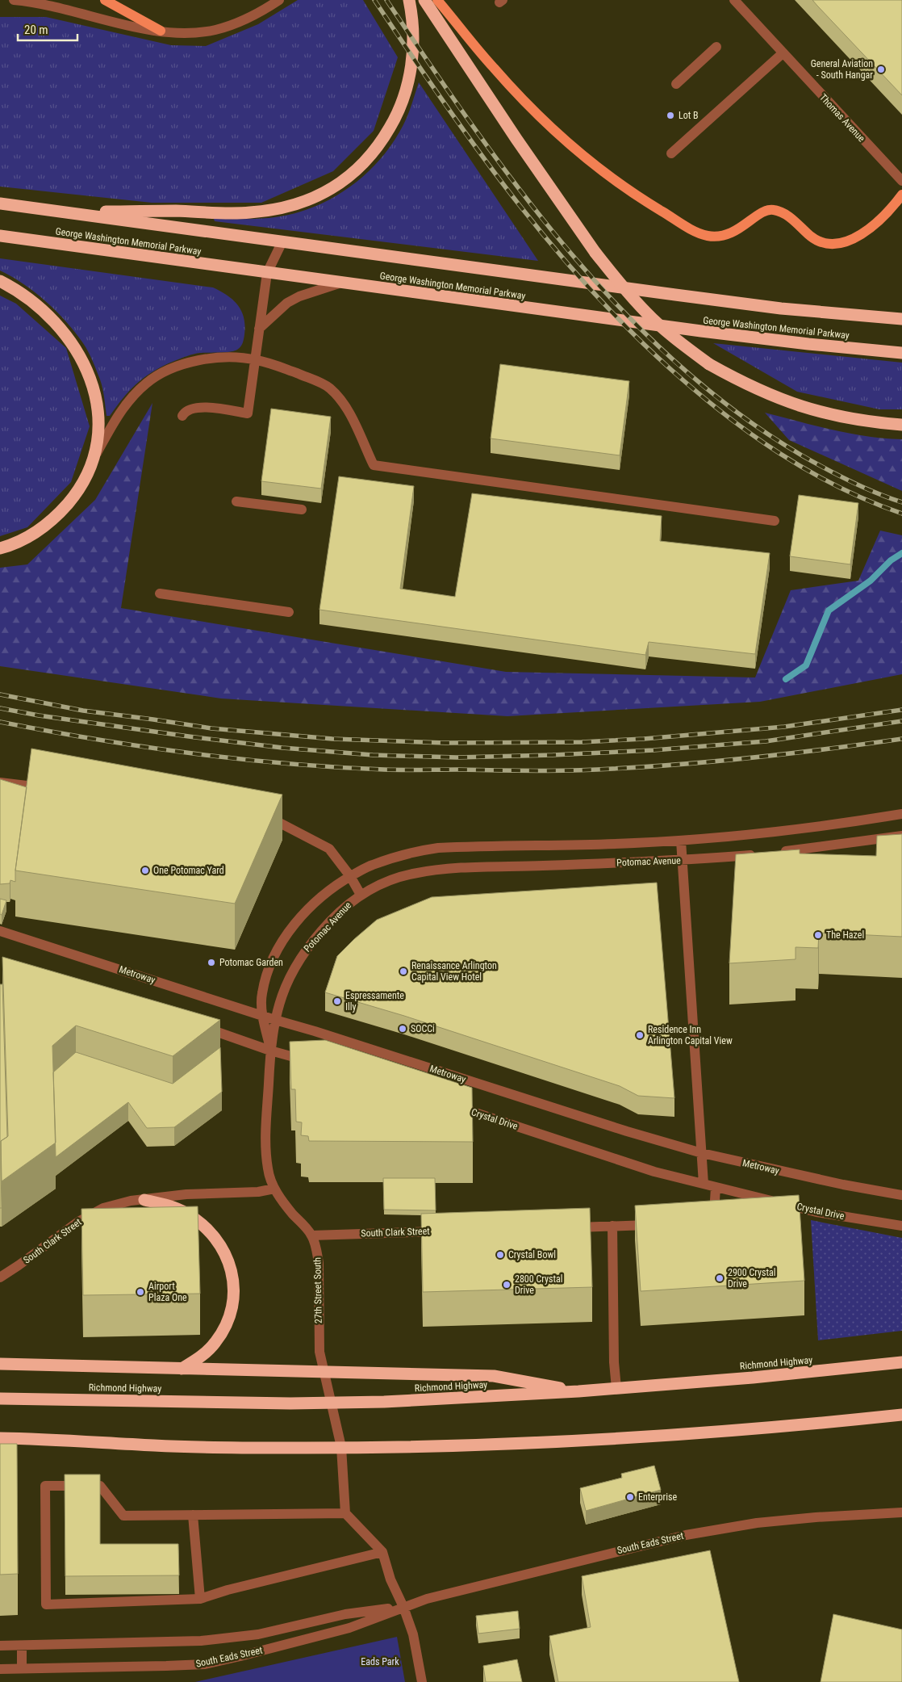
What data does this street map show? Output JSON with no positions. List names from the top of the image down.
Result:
{
  "streets": {
    "highway": ["George Washington Memorial Parkway", "Richmond Highway"],
    "street": [
      "Thomas Avenue",
      "Potomac Avenue",
      "Metroway",
      "Crystal Drive",
      "South Clark Street",
      "27th Street South",
      "South Eads Street"
    ]
  },
  "crossings": [
    ["Potomac Avenue", "Metroway"],
    ["Potomac Avenue", "27th Street South"],
    ["South Clark Street", "27th Street South"],
    ["27th Street South", "Richmond Highway"]
  ],
  "parks": ["Eads Park"],
  "places": [
    "General Aviation - South Hangar",
    "Lot B",
    "One Potomac Yard",
    "The Hazel",
    "Potomac Garden",
    "Renaissance Arlington Capital View Hotel",
    "Espressamente Illy",
    "SOCCi",
    "Residence Inn Arlington Capital View",
    "Crystal Bowl",
    "2900 Crystal Drive",
    "2800 Crystal Drive",
    "Airport Plaza One",
    "Enterprise"
  ],
  "scale_bar": "20 m"
}
